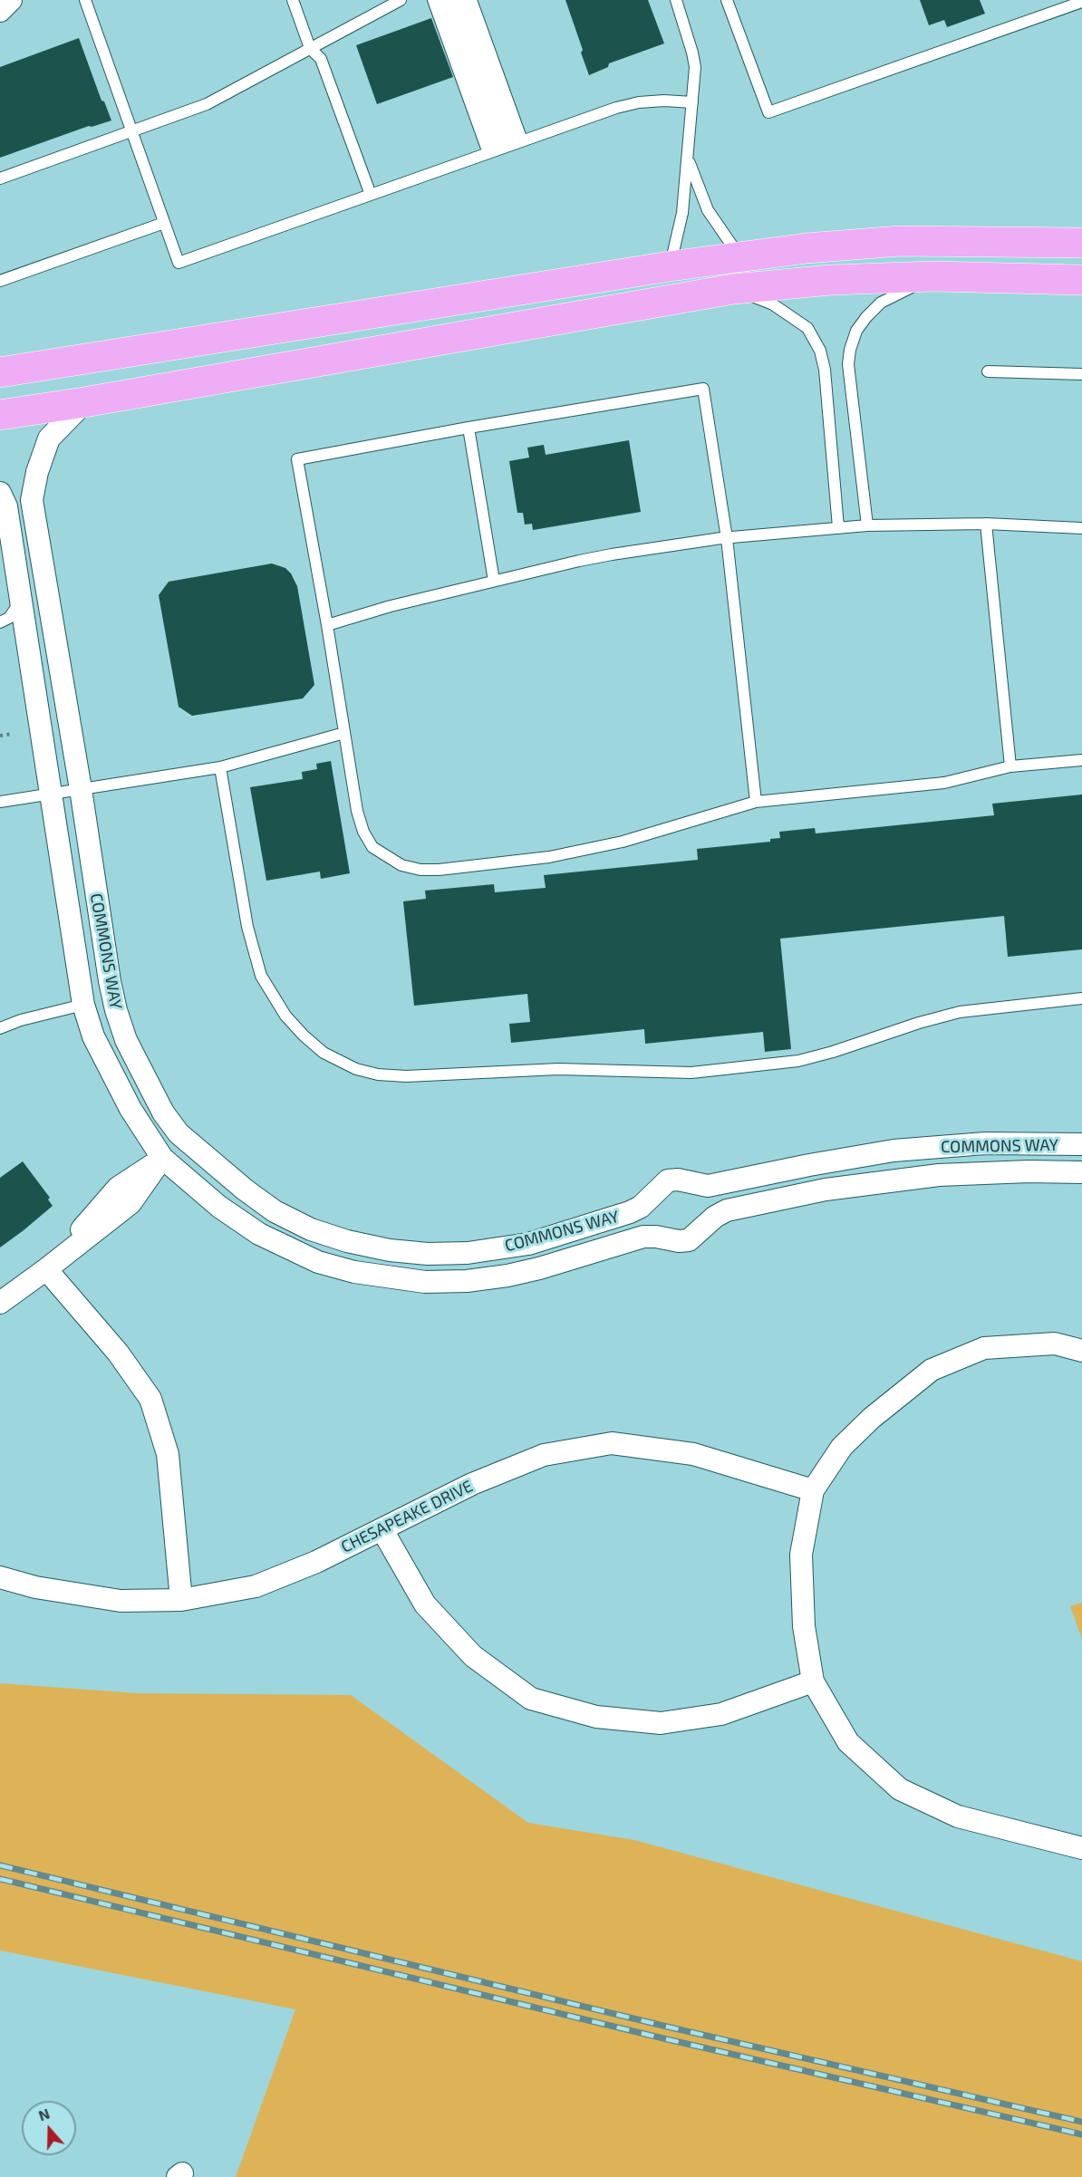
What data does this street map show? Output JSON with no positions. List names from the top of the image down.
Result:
{
  "streets": {
    "street": ["COMMONS WAY", "CHESAPEAKE DRIVE"]
  },
  "north": "top"
}
